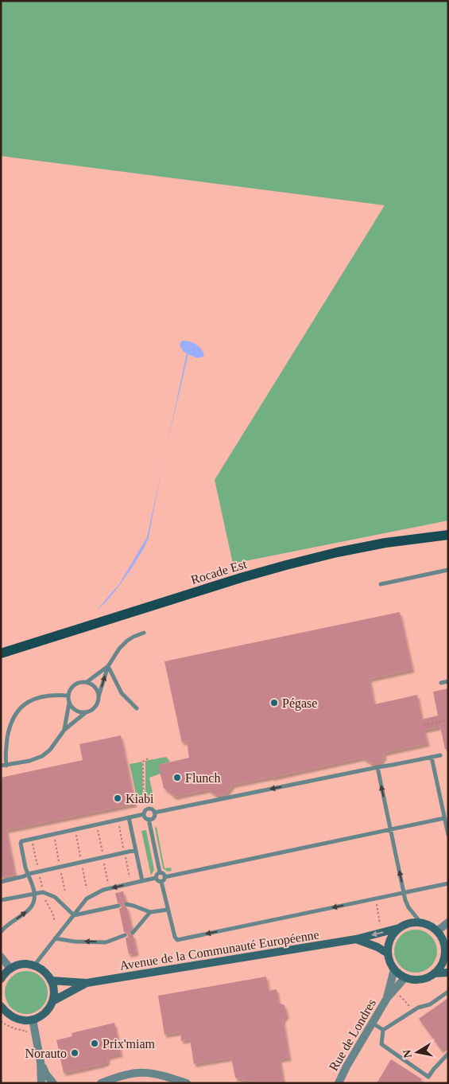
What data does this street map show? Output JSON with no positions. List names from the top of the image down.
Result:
{
  "streets": {
    "main road": ["Rocade Est"],
    "street": ["Avenue de la Communauté Européenne", "Rue de Londres"]
  },
  "crossings": [
    ["Avenue de la Communauté Européenne", "Rue de Londres"]
  ],
  "places": [
    "Pégase",
    "Flunch",
    "Kiabi",
    "Prix'miam",
    "Norauto"
  ],
  "north": "left"
}
